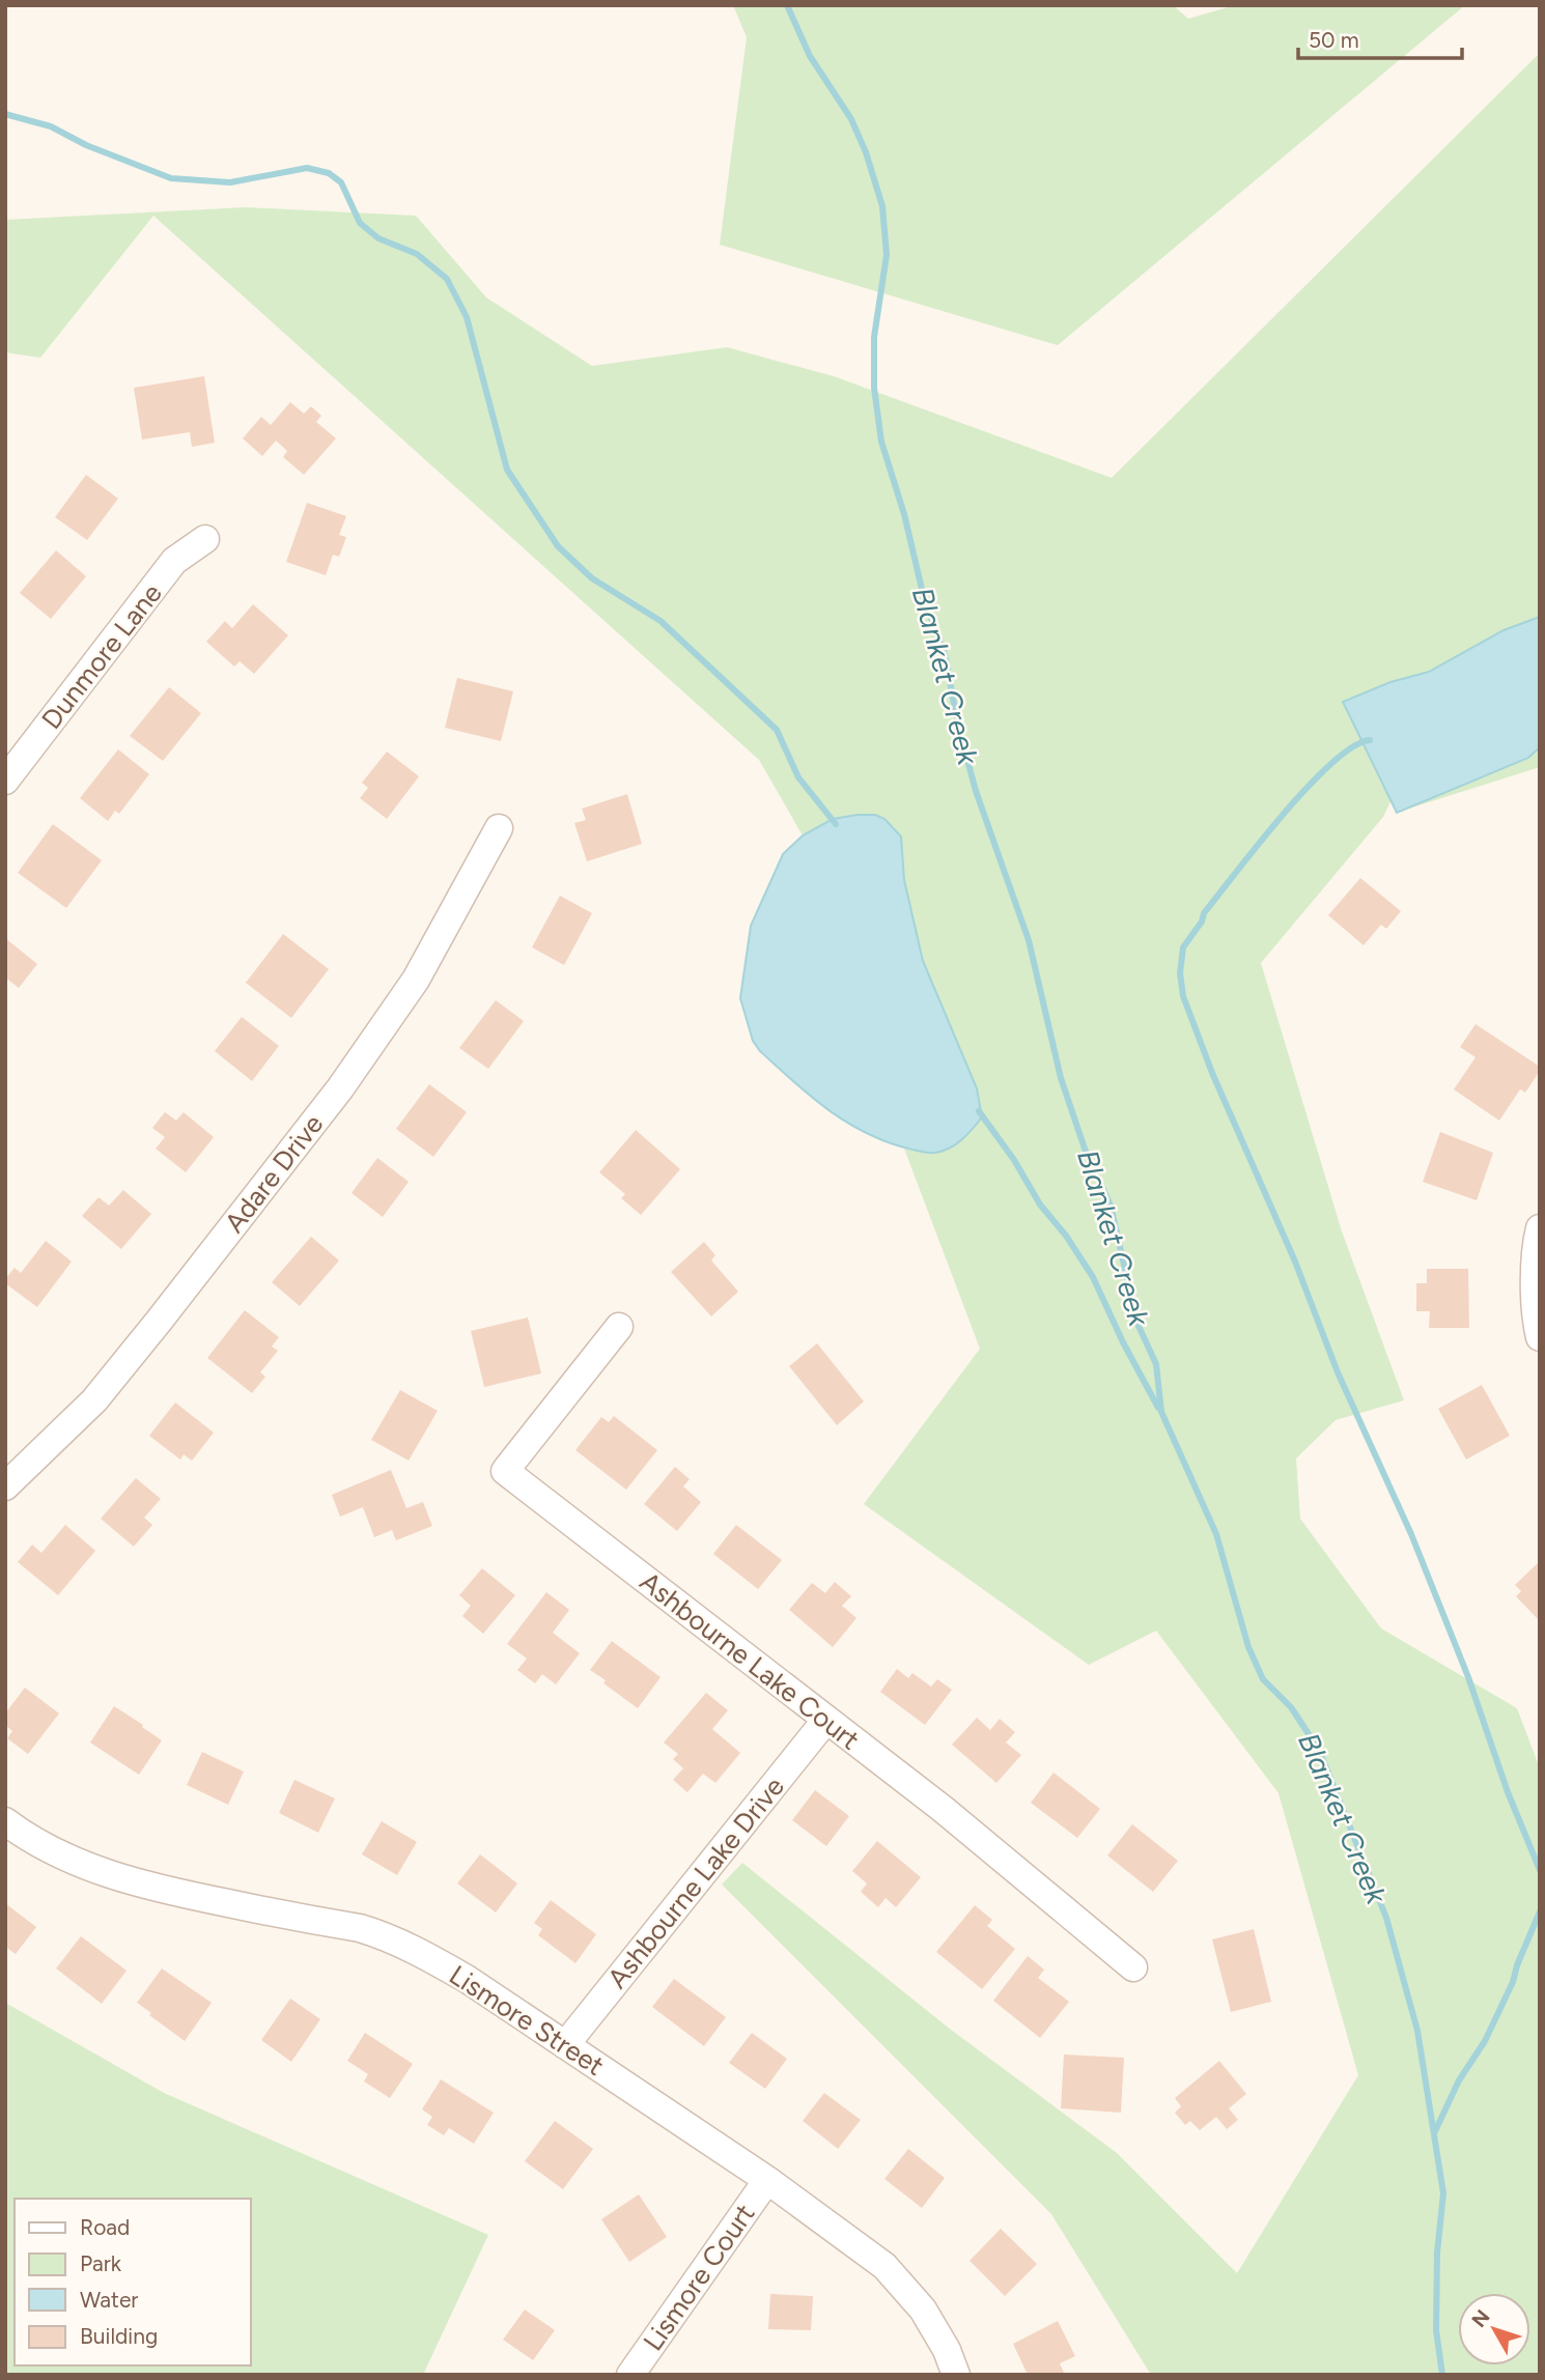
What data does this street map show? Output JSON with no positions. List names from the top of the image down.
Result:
{
  "streets": {
    "street": [
      "Dunmore Lane",
      "Adare Drive",
      "Ashbourne Lake Court",
      "Ashbourne Lake Drive",
      "Lismore Street",
      "Lismore Court"
    ]
  },
  "crossings": [
    ["Ashbourne Lake Court", "Ashbourne Lake Drive"],
    ["Ashbourne Lake Drive", "Lismore Street"],
    ["Lismore Street", "Lismore Court"]
  ],
  "water": ["Blanket Creek"],
  "legend": [
    "Road",
    "Park",
    "Water",
    "Building"
  ],
  "scale_bar": "50 m",
  "north": "top left"
}
